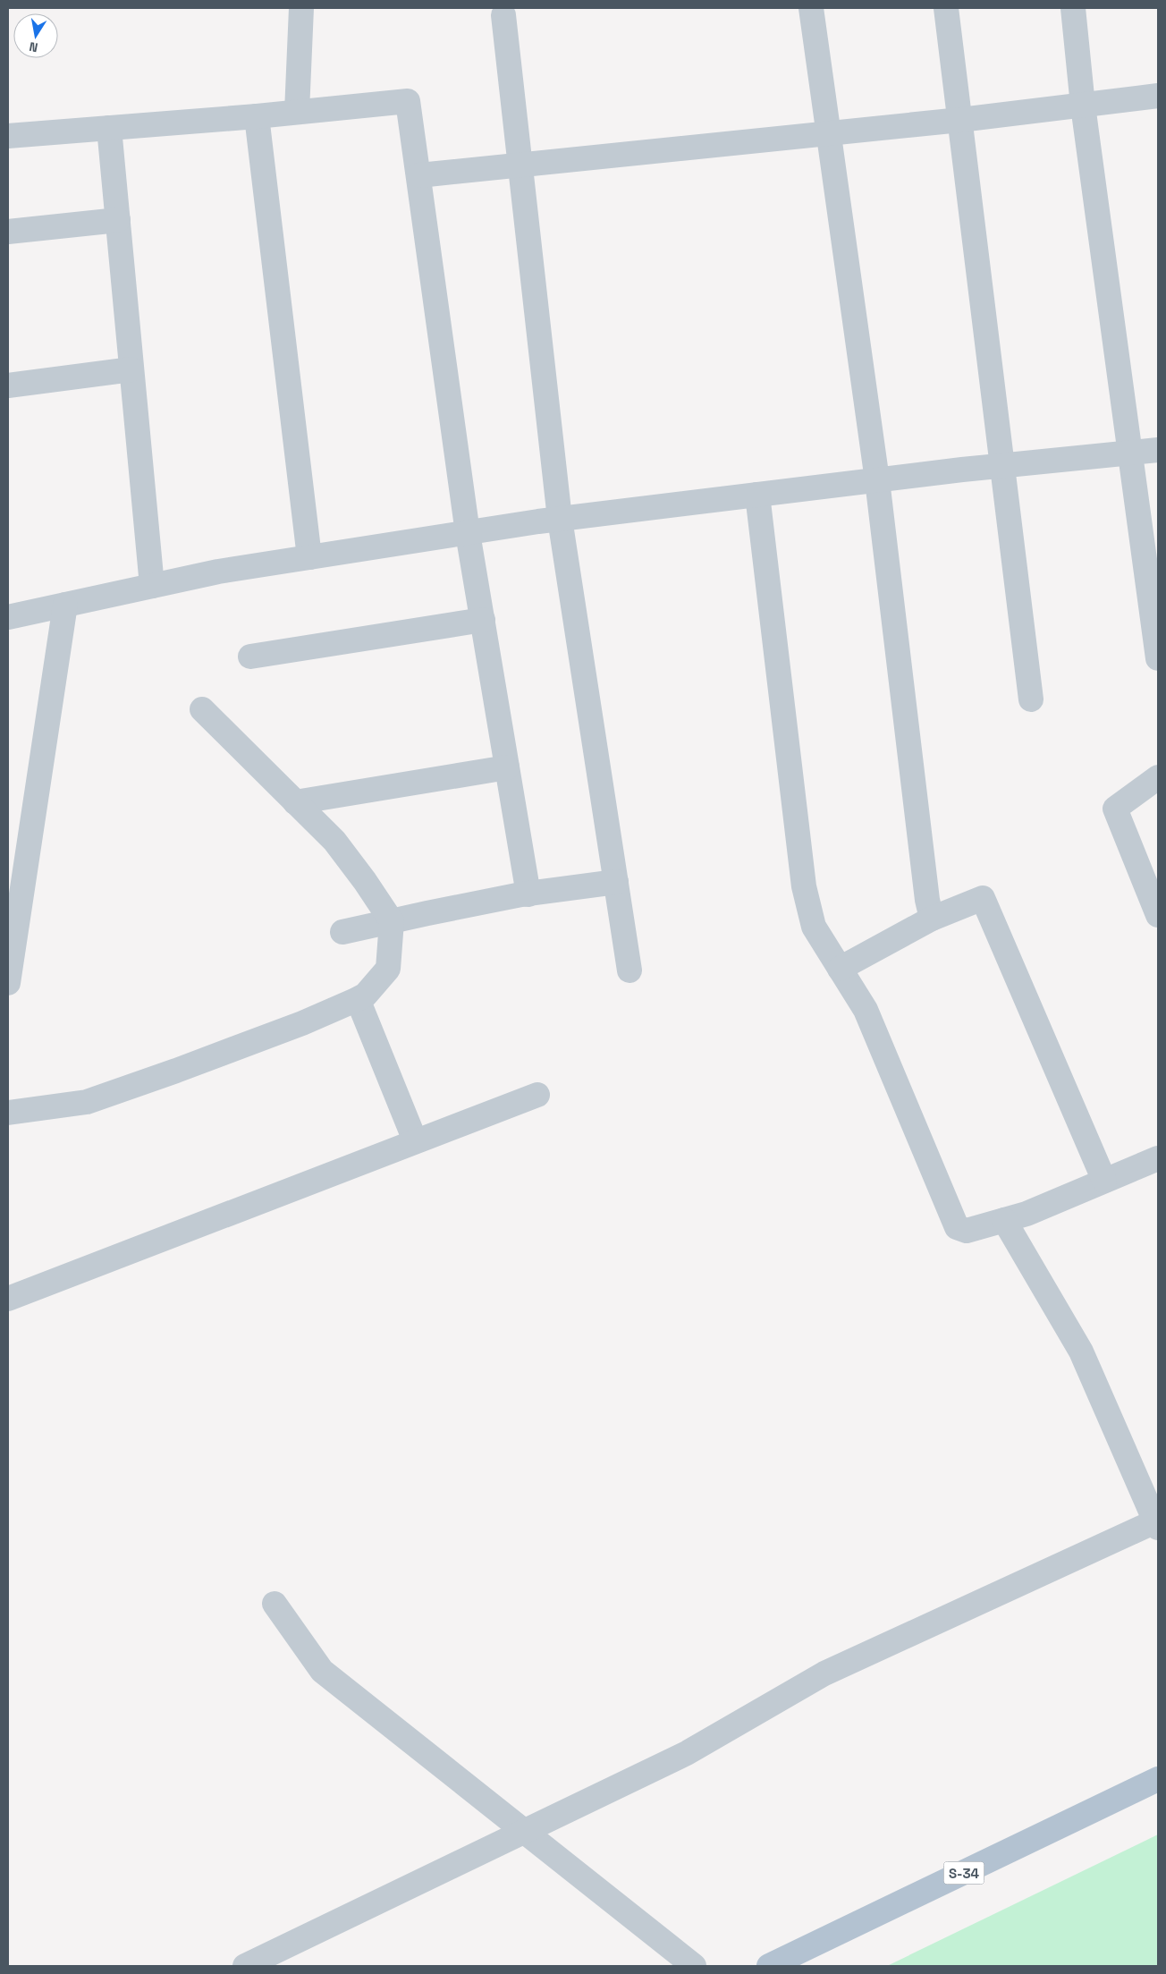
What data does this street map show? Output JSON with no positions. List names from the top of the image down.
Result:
{
  "streets": {
    "main road": ["S-34"]
  },
  "north": "bottom"
}
